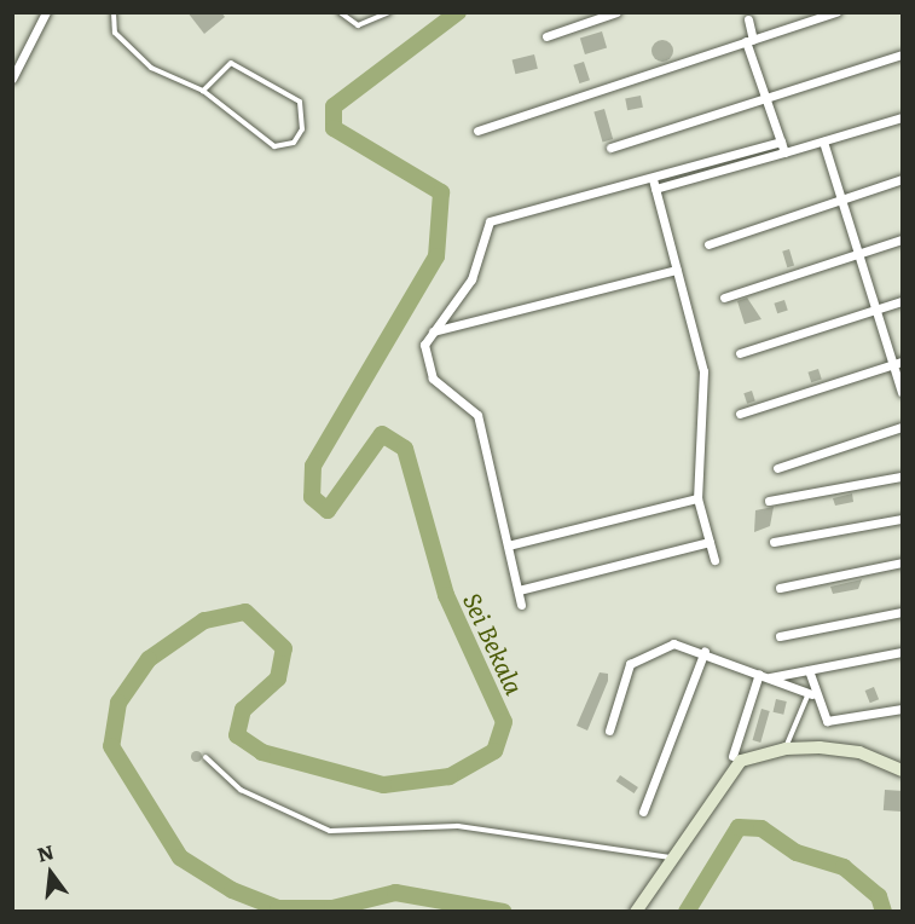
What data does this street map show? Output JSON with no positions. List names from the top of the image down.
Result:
{
  "water": ["Sei Bekala"],
  "north": "top"
}
